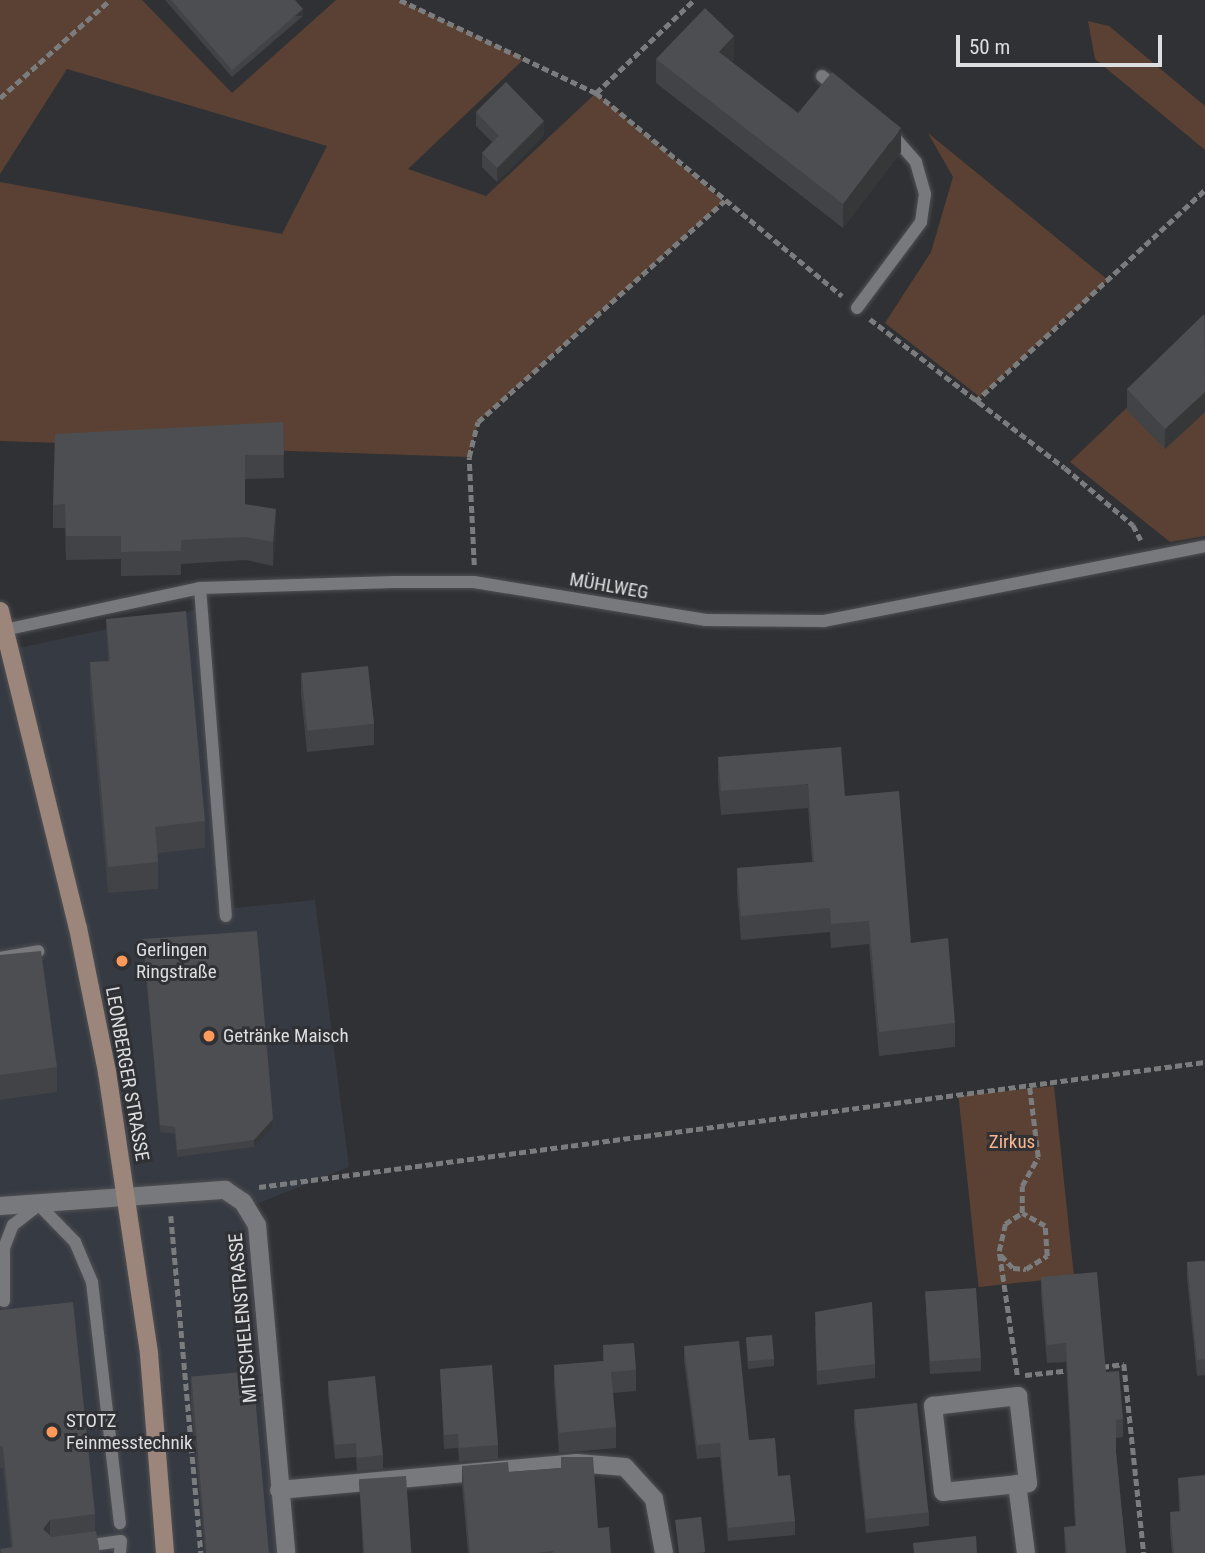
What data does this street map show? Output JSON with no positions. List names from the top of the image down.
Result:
{
  "streets": {
    "main road": ["LEONBERGER STRASSE"],
    "street": ["MITSCHELENSTRASSE"],
    "lane": ["MÜHLWEG"]
  },
  "crossings": [
    ["MÜHLWEG", "LEONBERGER STRASSE"],
    ["LEONBERGER STRASSE", "MITSCHELENSTRASSE"]
  ],
  "parks": ["Zirkus"],
  "places": ["Gerlingen Ringstraße", "Getränke Maisch", "STOTZ Feinmesstechnik"],
  "scale_bar": "50 m"
}
